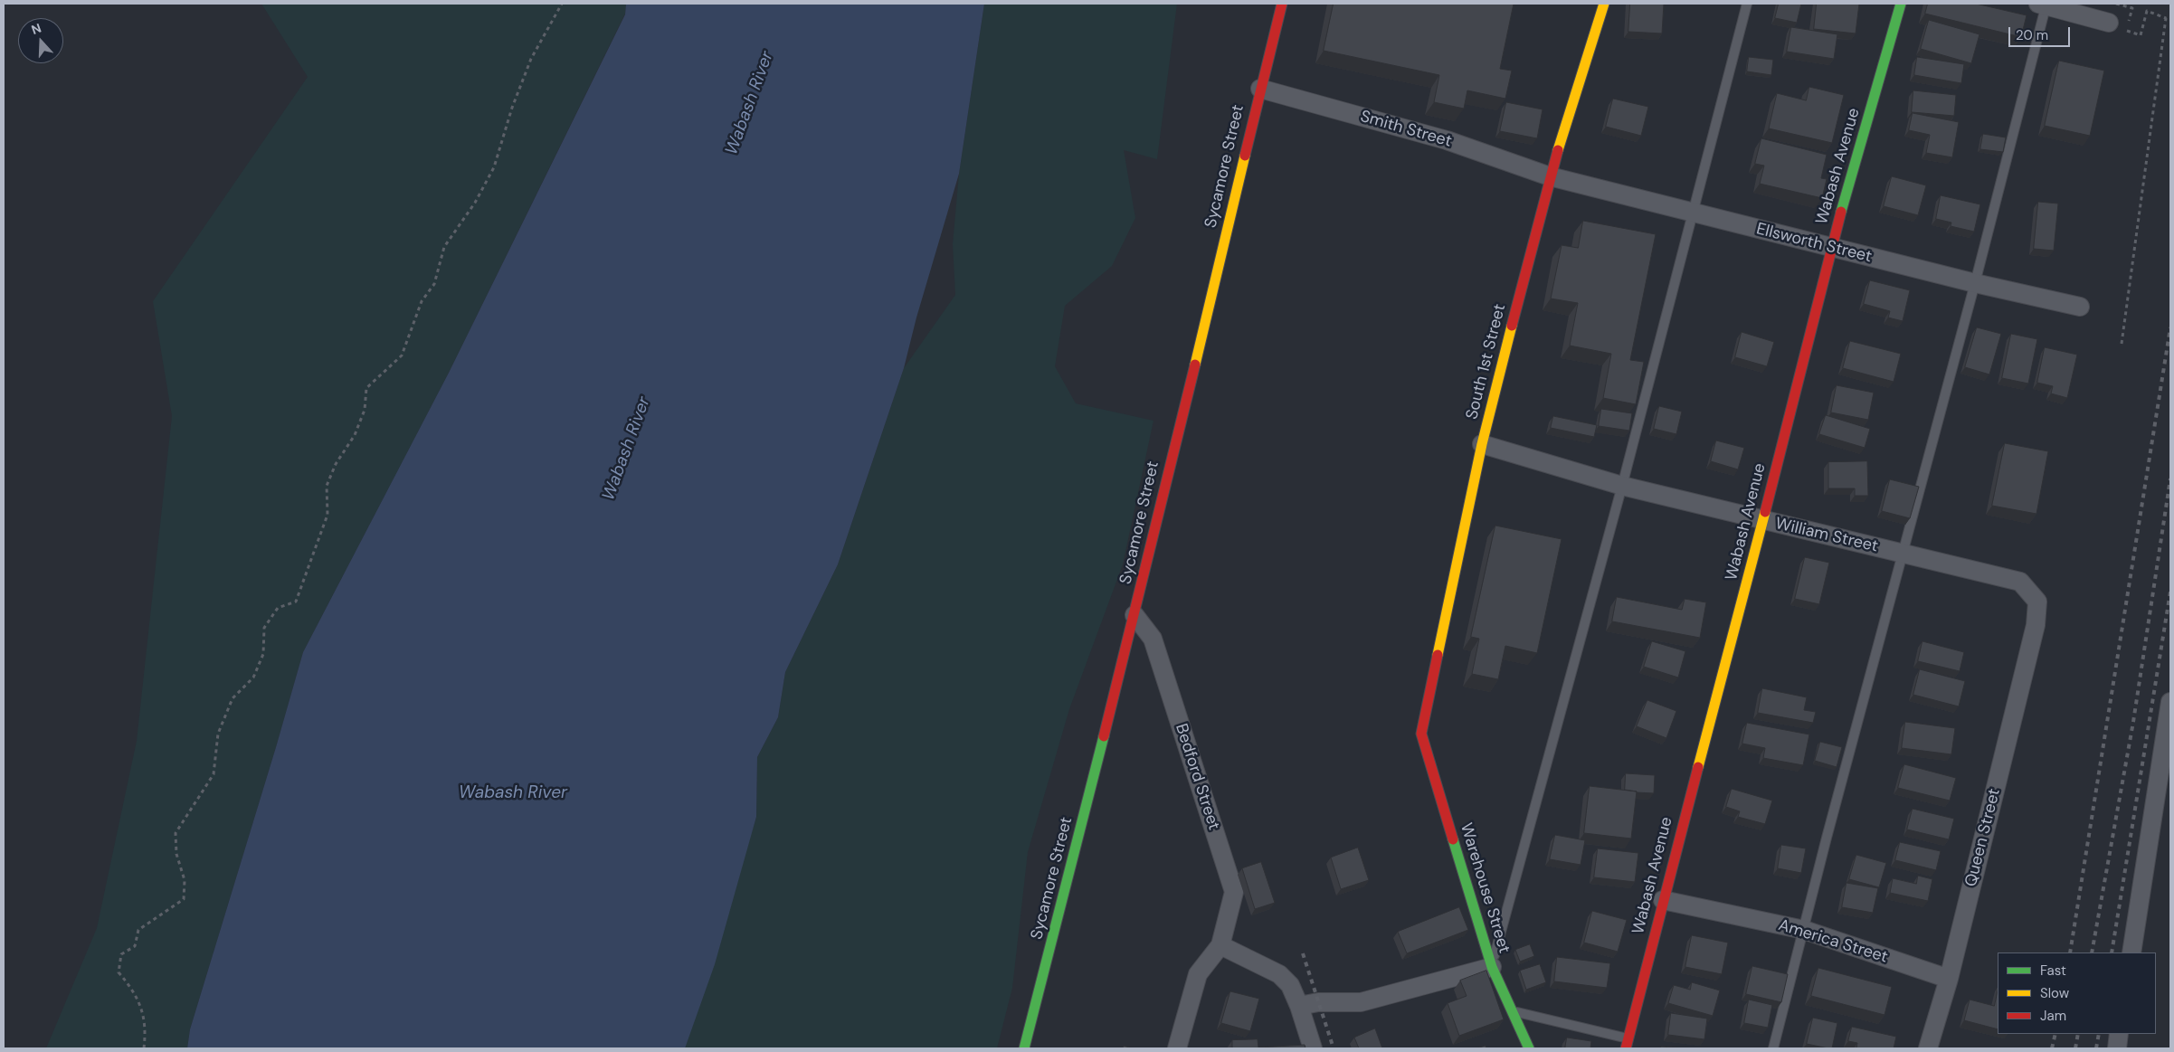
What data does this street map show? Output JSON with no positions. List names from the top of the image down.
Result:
{
  "streets": {
    "street": [
      "Smith Street",
      "Sycamore Street",
      "Wabash Avenue",
      "Ellsworth Street",
      "South 1st Street",
      "William Street",
      "Bedford Street",
      "Queen Street",
      "Warehouse Street",
      "America Street"
    ]
  },
  "crossings": [
    ["Smith Street", "Sycamore Street"],
    ["Smith Street", "Ellsworth Street"],
    ["Smith Street", "South 1st Street"],
    ["Sycamore Street", "Bedford Street"],
    ["Wabash Avenue", "Ellsworth Street"],
    ["Wabash Avenue", "William Street"],
    ["Wabash Avenue", "America Street"],
    ["Ellsworth Street", "South 1st Street"],
    ["South 1st Street", "William Street"],
    ["South 1st Street", "Warehouse Street"],
    ["William Street", "Queen Street"],
    ["Queen Street", "America Street"]
  ],
  "water": ["Wabash River"],
  "legend": ["Fast", "Slow", "Jam"],
  "scale_bar": "20 m",
  "north": "top"
}
